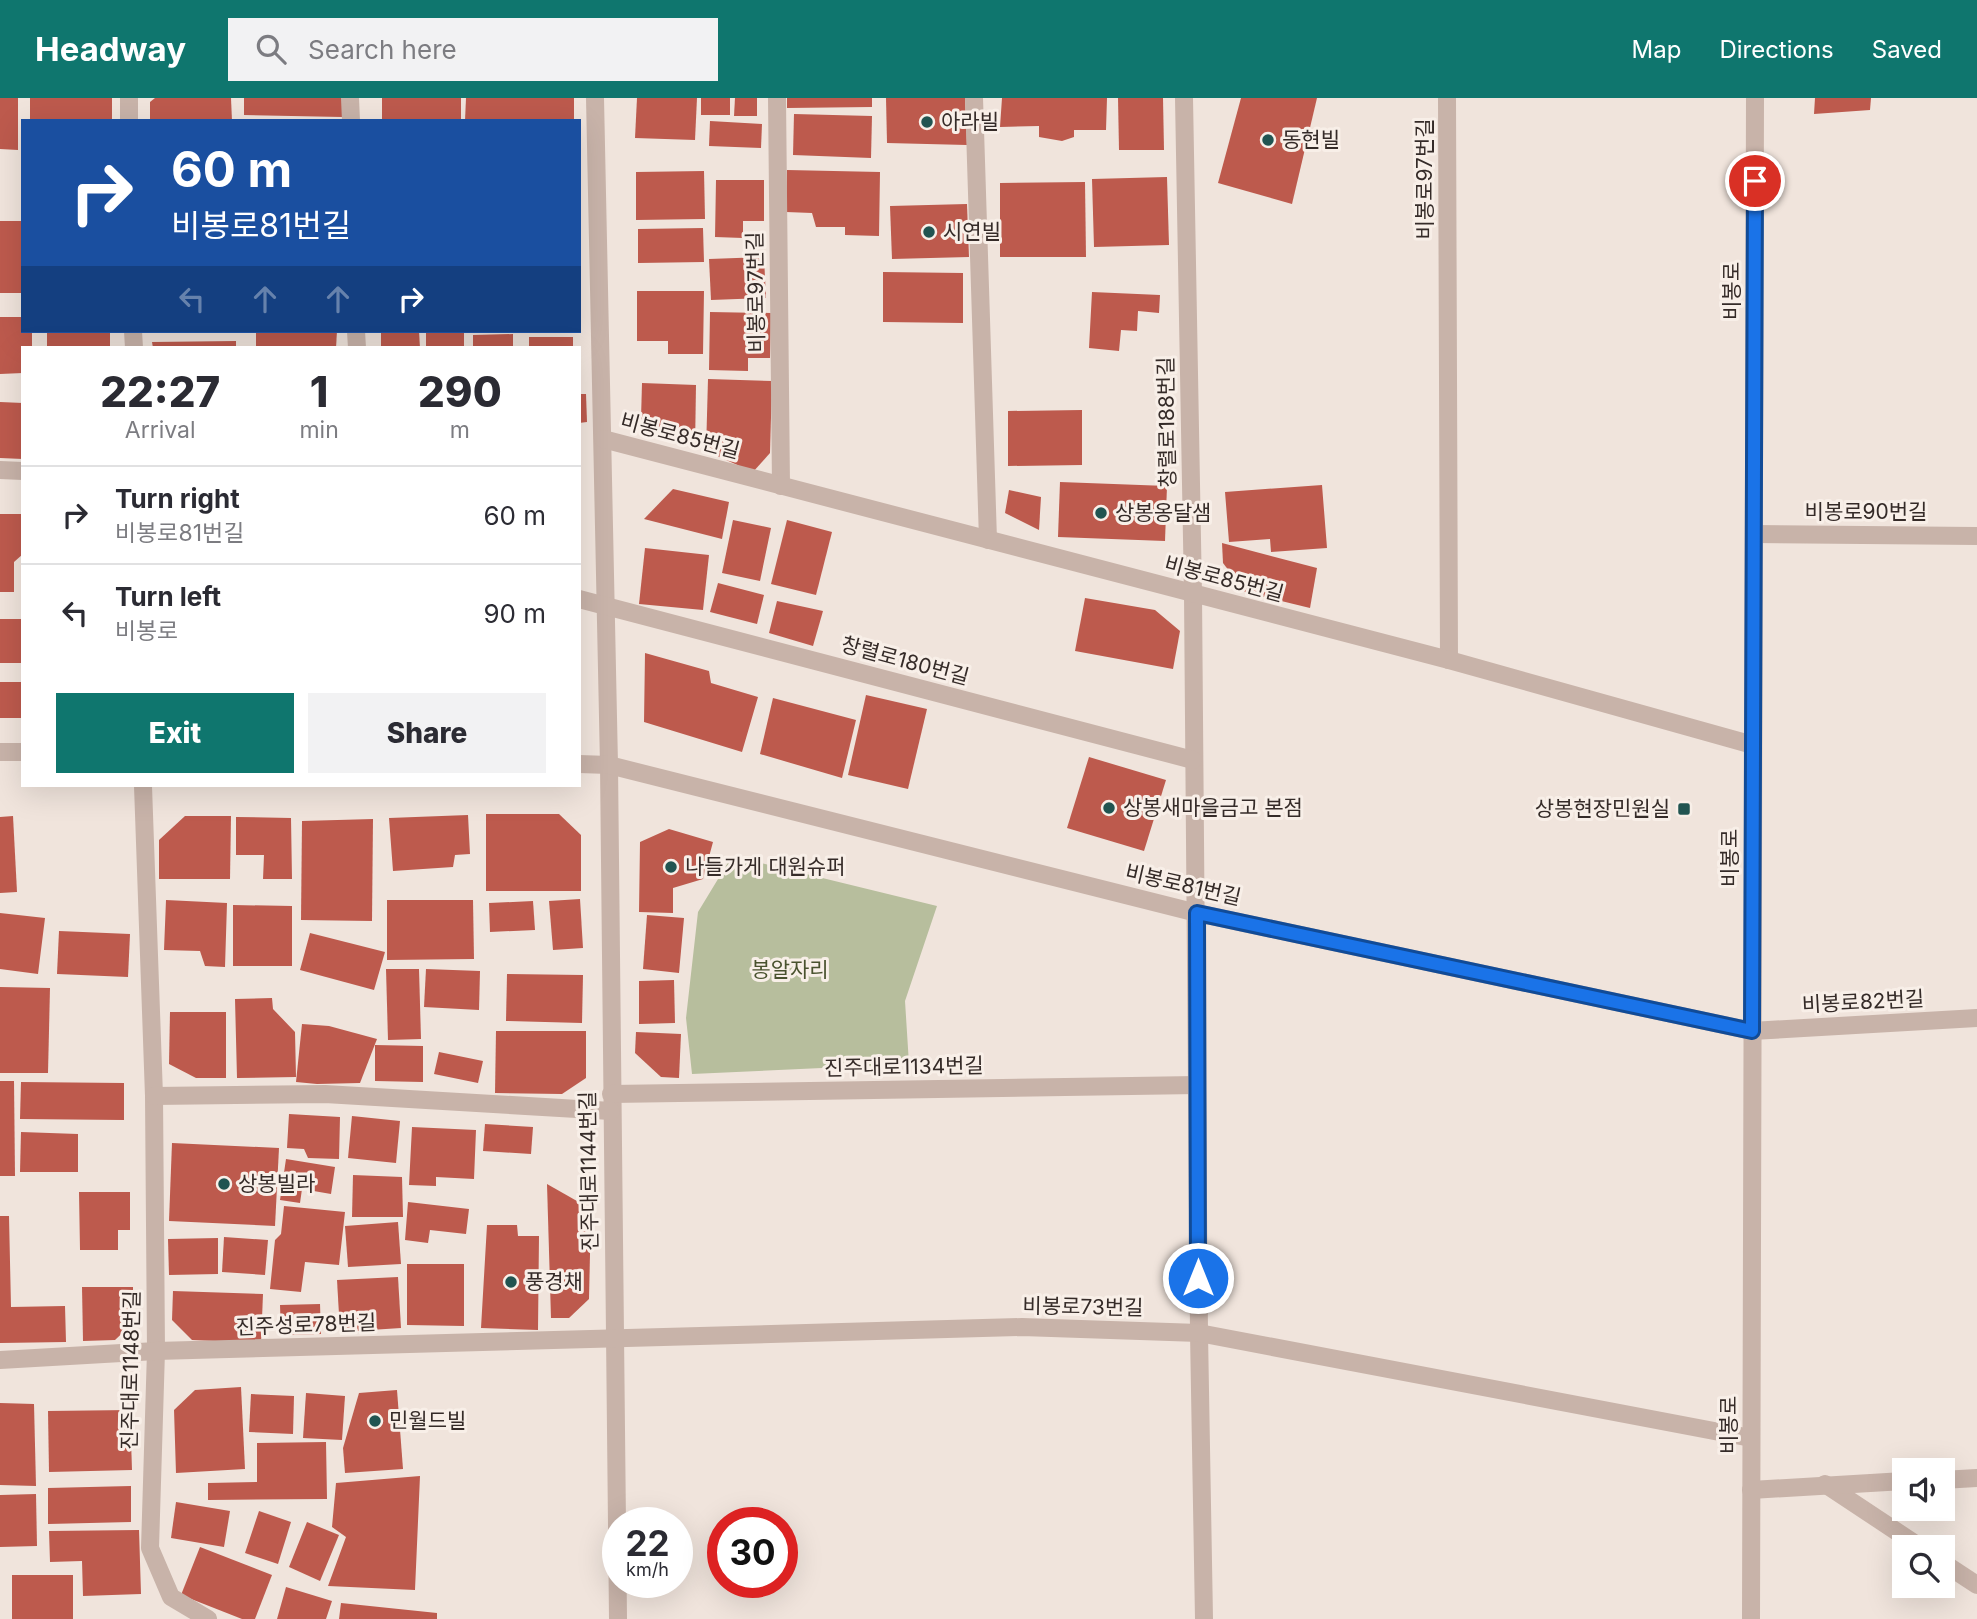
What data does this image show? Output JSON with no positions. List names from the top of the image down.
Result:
{
  "streets": {
    "street": [
      "비봉로97번길",
      "비봉로",
      "창렬로188번길",
      "비봉로85번길",
      "비봉로90번길",
      "창렬로180번길",
      "비봉로81번길",
      "비봉로82번길",
      "진주대로1134번길",
      "진주대로1144번길",
      "비봉로73번길",
      "진주성로78번길",
      "진주대로1148번길"
    ]
  },
  "crossings": [
    ["비봉로97번길", "비봉로85번길"],
    ["비봉로", "비봉로85번길"],
    ["비봉로", "비봉로90번길"],
    ["비봉로", "비봉로81번길"],
    ["비봉로", "비봉로82번길"],
    ["비봉로", "비봉로73번길"],
    ["창렬로188번길", "비봉로85번길"],
    ["창렬로188번길", "창렬로180번길"],
    ["창렬로188번길", "비봉로81번길"],
    ["비봉로81번길", "비봉로82번길"],
    ["비봉로81번길", "진주대로1144번길"],
    ["진주대로1134번길", "진주대로1144번길"],
    ["진주대로1144번길", "비봉로73번길"],
    ["진주대로1144번길", "진주성로78번길"],
    ["비봉로73번길", "진주성로78번길"],
    ["진주성로78번길", "진주대로1148번길"]
  ],
  "parks": ["봉알자리"],
  "places": {
    "other": [
      "아라빌",
      "동현빌",
      "시연빌",
      "상봉옹달샘",
      "상봉새마을금고 본점",
      "나들가게 대원슈퍼",
      "상봉빌라",
      "풍경채",
      "민월드빌"
    ],
    "transit": ["상봉현장민원실"]
  },
  "page": {
    "header": "Headway",
    "search": "Search here",
    "nav": ["Map", "Directions", "Saved"],
    "turn": ["60 m", "비봉로81번길"],
    "eta": [
      "22:27",
      "Arrival",
      "1",
      "min",
      "290",
      "m"
    ],
    "list": [
      {
        "name": "Turn right",
        "note": "비봉로81번길",
        "value": "60 m"
      },
      {
        "name": "Turn left",
        "note": "비봉로",
        "value": "90 m"
      }
    ],
    "buttons": ["Exit", "Share"],
    "speed": "22 km/h",
    "limit": "30"
  }
}
